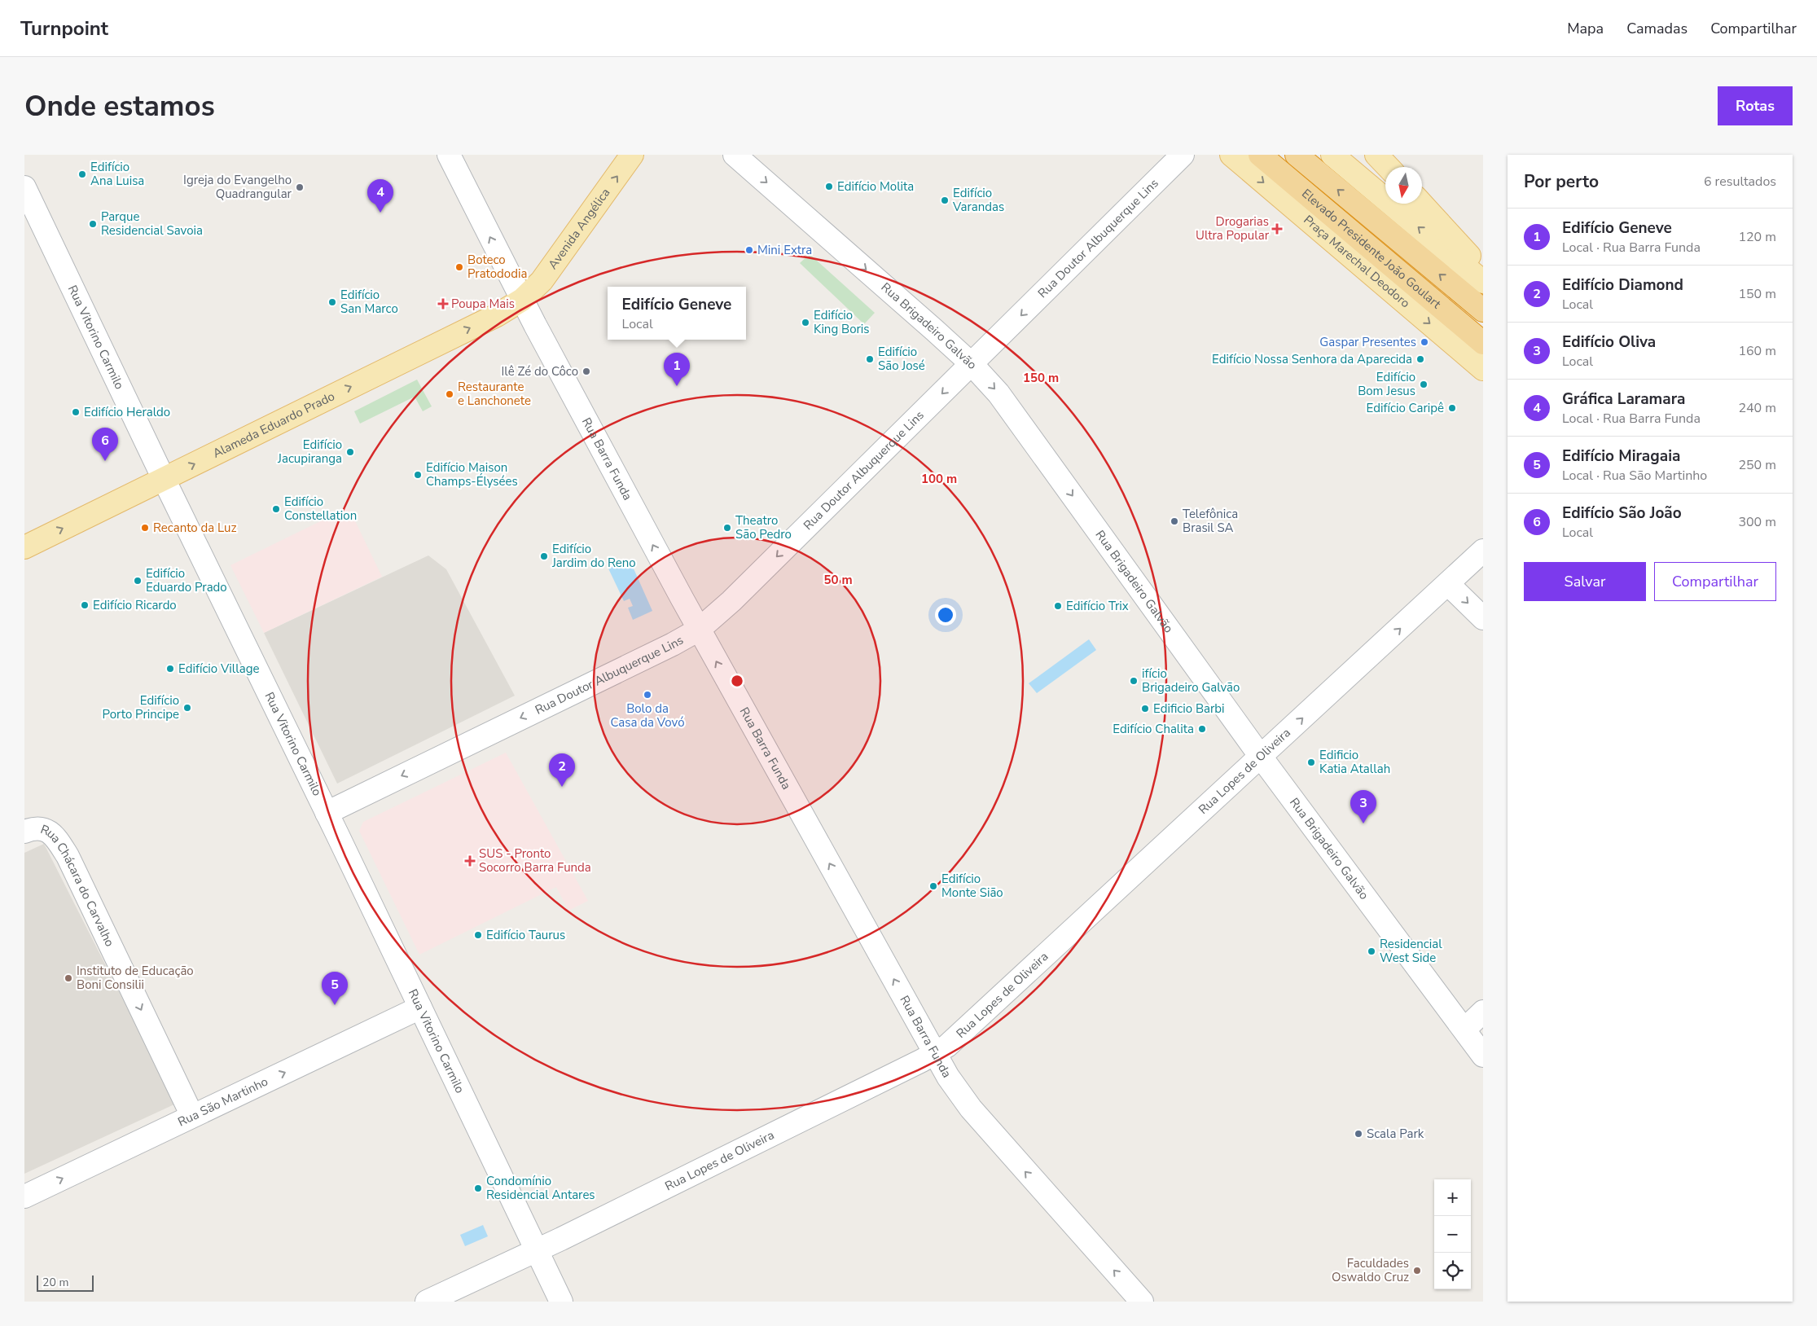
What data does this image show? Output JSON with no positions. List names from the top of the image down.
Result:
{
  "streets": {
    "highway": ["Elevado Presidente João Goulart"],
    "main road": ["Avenida Angélica", "Praça Marechal Deodoro", "Alameda Eduardo Prado"],
    "street": [
      "Rua Doutor Albuquerque Lins",
      "Rua Brigadeiro Galvão",
      "Rua Vitorino Carmilo",
      "Rua Barra Funda",
      "Rua Lopes de Oliveira",
      "Rua Chácara do Carvalho",
      "Rua São Martinho"
    ]
  },
  "crossings": [
    ["Avenida Angélica", "Alameda Eduardo Prado"],
    ["Avenida Angélica", "Rua Barra Funda"],
    ["Rua Doutor Albuquerque Lins", "Rua Brigadeiro Galvão"],
    ["Rua Doutor Albuquerque Lins", "Rua Vitorino Carmilo"],
    ["Rua Doutor Albuquerque Lins", "Rua Barra Funda"],
    ["Rua Brigadeiro Galvão", "Rua Lopes de Oliveira"],
    ["Rua Vitorino Carmilo", "Alameda Eduardo Prado"],
    ["Rua Vitorino Carmilo", "Rua Lopes de Oliveira"],
    ["Rua Vitorino Carmilo", "Rua São Martinho"],
    ["Alameda Eduardo Prado", "Rua Barra Funda"],
    ["Rua Barra Funda", "Rua Lopes de Oliveira"],
    ["Rua Chácara do Carvalho", "Rua São Martinho"]
  ],
  "one_way": [
    "Avenida Angélica",
    "Rua Doutor Albuquerque Lins",
    "Rua Brigadeiro Galvão",
    "Alameda Eduardo Prado",
    "Rua Barra Funda",
    "Rua Chácara do Carvalho",
    "Rua São Martinho"
  ],
  "places": {
    "other": [
      "Edifício Ana Luisa",
      "Edifício Molita",
      "Igreja do Evangelho Quadrangular",
      "Edifício Varandas",
      "Parque Residencial Savoia",
      "Mini Extra",
      "Boteco Pratododia",
      "Edifício San Marco",
      "Edifício King Boris",
      "Gaspar Presentes",
      "Edifício São José",
      "Edifício Nossa Senhora da Aparecida",
      "Ilê Zé do Côco",
      "Edifício Bom Jesus",
      "Restaurante e Lanchonete",
      "Edifício Caripê",
      "Edifício Heraldo",
      "Edifício Jacupiranga",
      "Edifício Maison Champs-Élysées",
      "Edifício Constellation",
      "Telefônica Brasil SA",
      "Recanto da Luz",
      "Theatro São Pedro",
      "Edifício Jardim do Reno",
      "Edifício Eduardo Prado",
      "Edifício Ricardo",
      "Edifício Trix",
      "Edifício Village",
      "ifício Brigadeiro Galvão",
      "Bolo da Casa da Vovó",
      "Edifício Porto Principe",
      "Edificio Barbi",
      "Edifício Chalita",
      "Edificio Katia Atallah",
      "Edifício Monte Sião",
      "Edifício Taurus",
      "Residencial West Side",
      "Instituto de Educação Boni Consilii",
      "Scala Park",
      "Condomínio Residencial Antares",
      "Faculdades Oswaldo Cruz"
    ],
    "health": ["Drogarias Ultra Popular", "Poupa Mais", "SUS - Pronto Socorro Barra Funda"]
  },
  "scale_bar": "20 m",
  "north": "bottom",
  "page": {
    "header": "Turnpoint",
    "nav": ["Mapa", "Camadas", "Compartilhar"],
    "buttons": [
      "Rotas",
      ["Salvar", "Compartilhar"]
    ],
    "title": "Onde estamos",
    "heading": ["Por perto", "6 resultados"],
    "pins": [
      "4",
      "1",
      "6",
      "2",
      "3",
      "5"
    ],
    "list": [
      {
        "mark": "1",
        "name": "Edifício Geneve",
        "note": "Local · Rua Barra Funda",
        "value": "120 m"
      },
      {
        "mark": "2",
        "name": "Edifício Diamond",
        "note": "Local",
        "value": "150 m"
      },
      {
        "mark": "3",
        "name": "Edifício Oliva",
        "note": "Local",
        "value": "160 m"
      },
      {
        "mark": "4",
        "name": "Gráfica Laramara",
        "note": "Local · Rua Barra Funda",
        "value": "240 m"
      },
      {
        "mark": "5",
        "name": "Edifício Miragaia",
        "note": "Local · Rua São Martinho",
        "value": "250 m"
      },
      {
        "mark": "6",
        "name": "Edifício São João",
        "note": "Local",
        "value": "300 m"
      }
    ],
    "popup": ["Edifício Geneve", "Local"],
    "map_buttons": ["+", "−"],
    "scale": "20 m"
  },
  "rings": ["150 m", "100 m", "50 m"]
}
